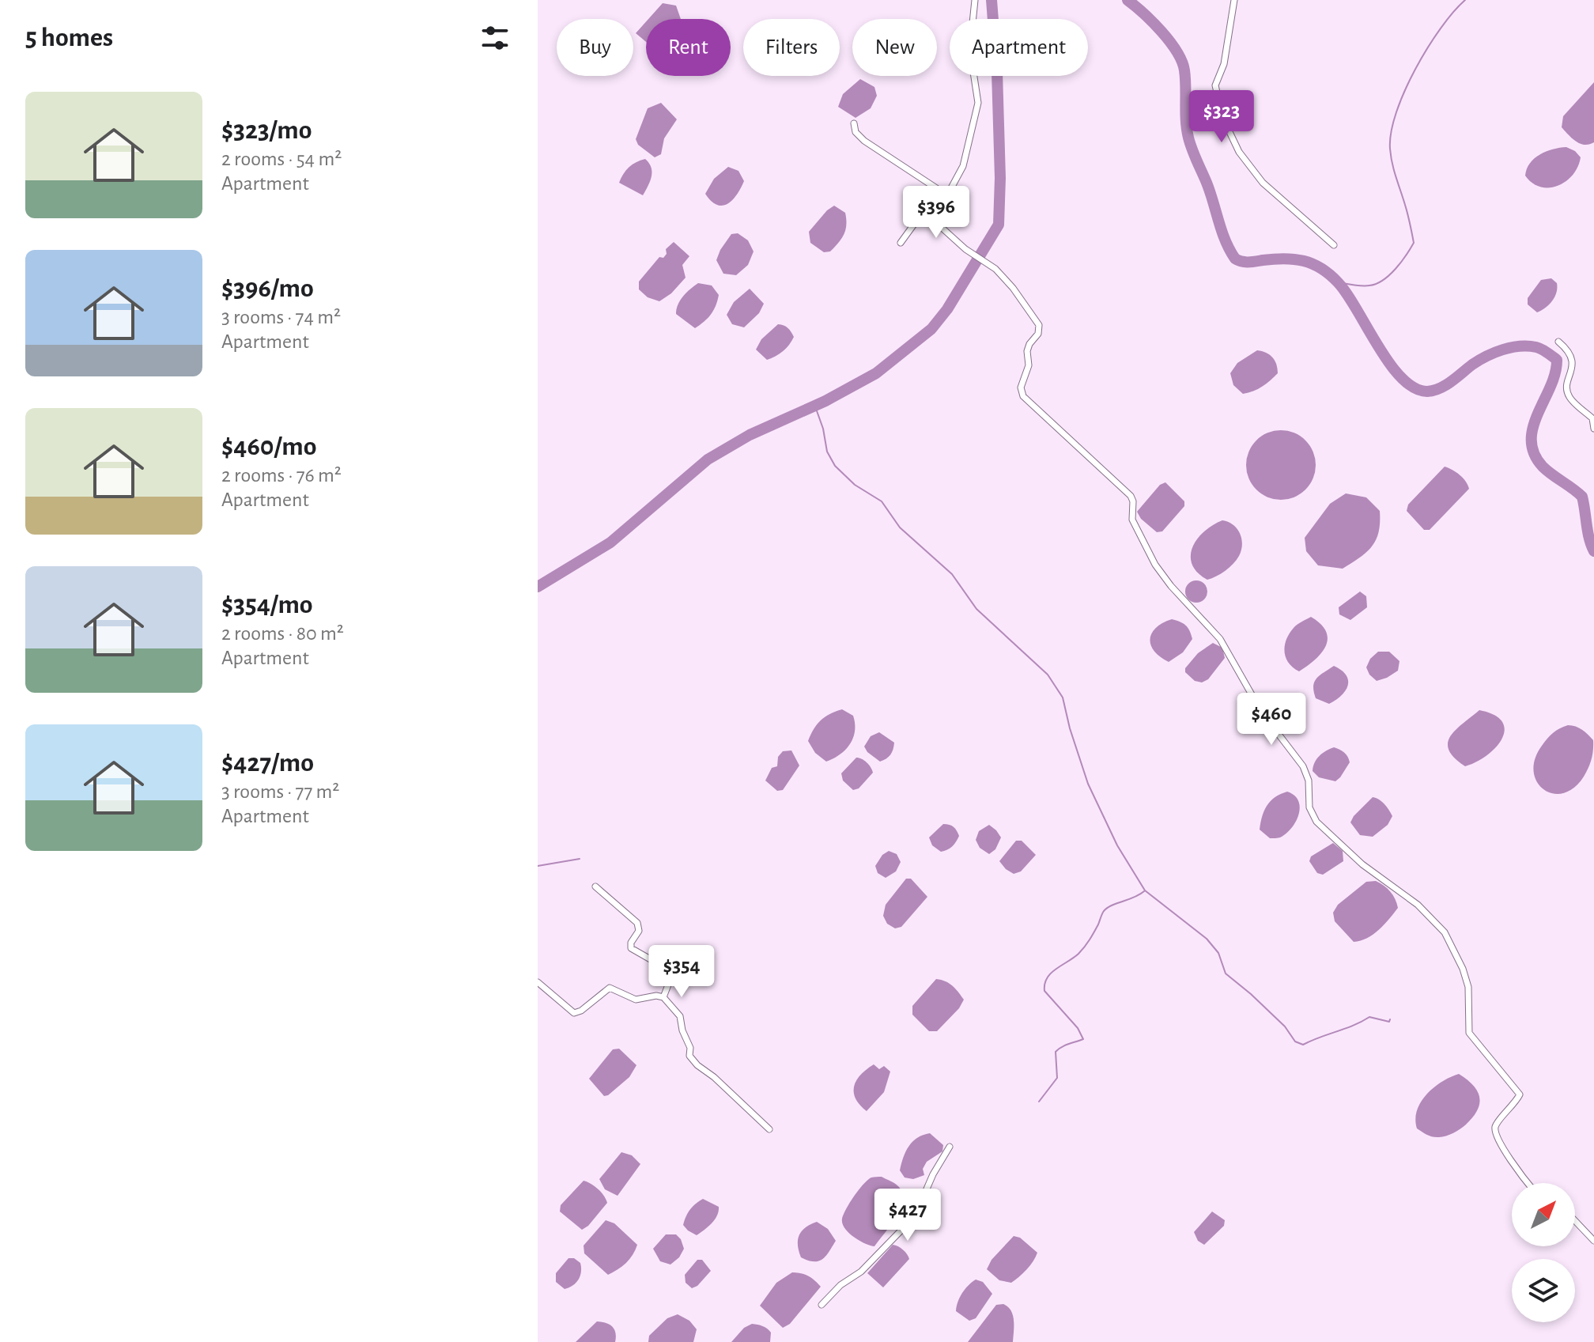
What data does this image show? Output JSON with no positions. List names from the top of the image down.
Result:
{
  "north": "top right",
  "page": {
    "heading": "5 homes",
    "chip": [
      "Buy",
      "Rent",
      "Filters",
      "New",
      "Apartment"
    ],
    "list": [
      {
        "name": "$323/mo",
        "note": "2 rooms · 54 m² · Apartment"
      },
      {
        "name": "$396/mo",
        "note": "3 rooms · 74 m² · Apartment"
      },
      {
        "name": "$460/mo",
        "note": "2 rooms · 76 m² · Apartment"
      },
      {
        "name": "$354/mo",
        "note": "2 rooms · 80 m² · Apartment"
      },
      {
        "name": "$427/mo",
        "note": "3 rooms · 77 m² · Apartment"
      }
    ],
    "price": [
      "$323",
      "$396",
      "$460",
      "$354",
      "$427"
    ]
  }
}
